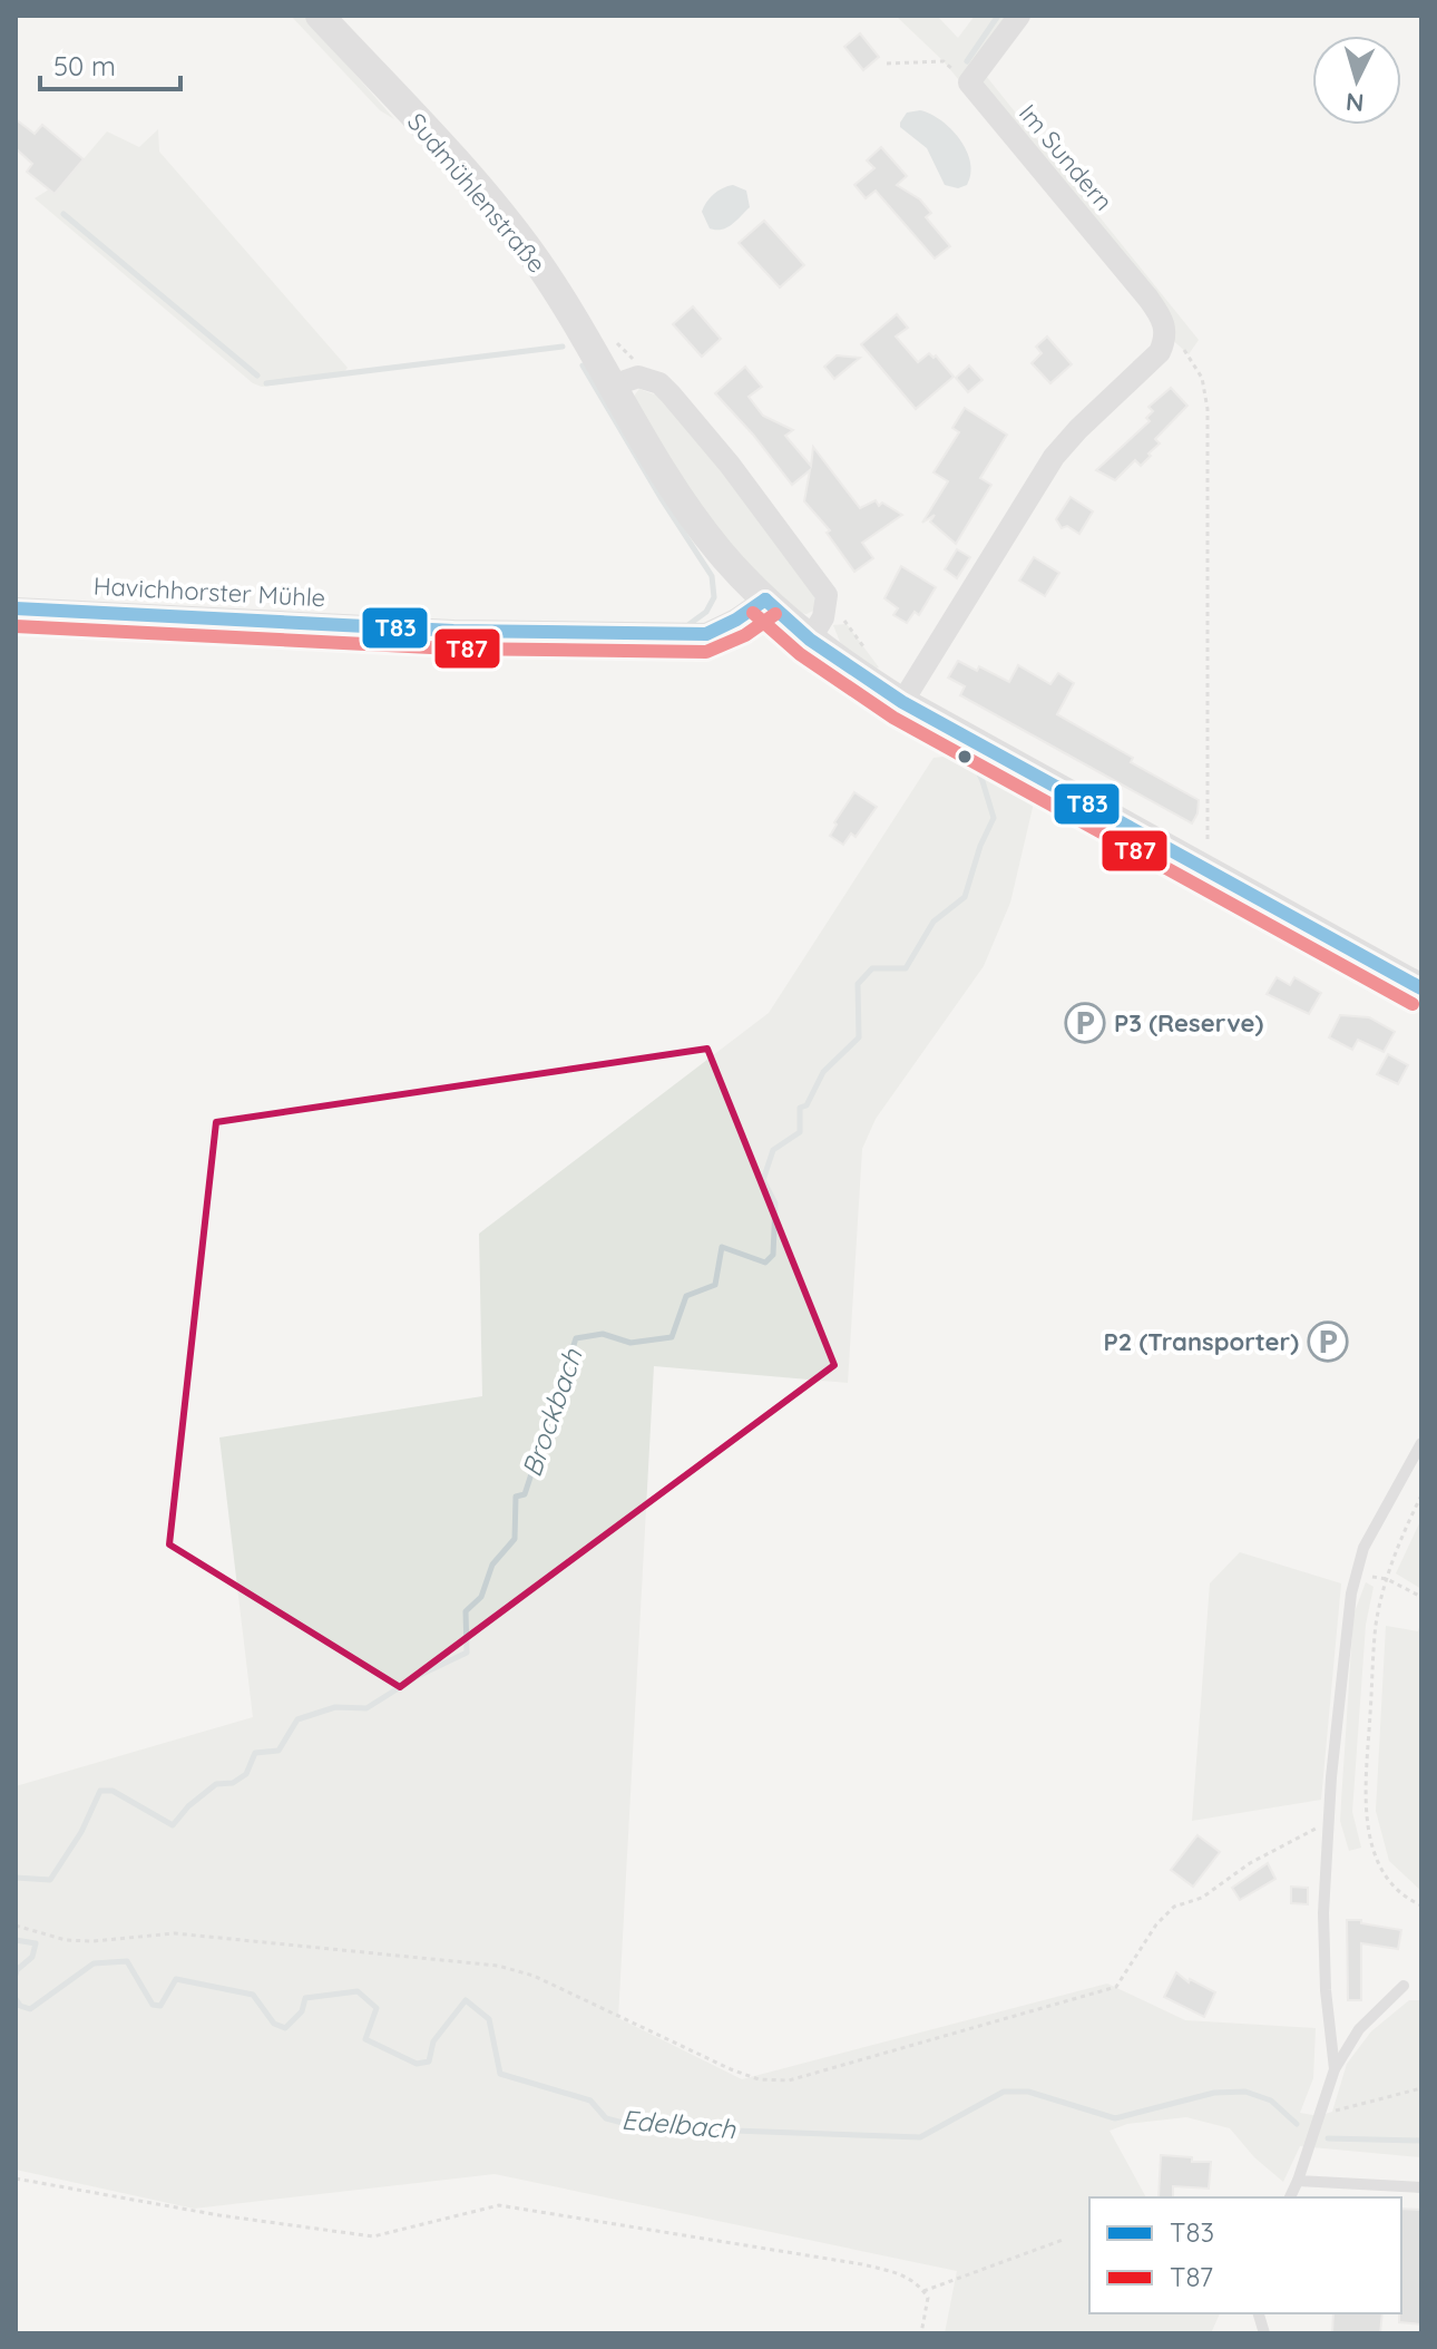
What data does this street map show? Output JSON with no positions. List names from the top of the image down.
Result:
{
  "streets": {
    "street": ["Im Sundern", "Sudmühlenstraße", "Havichhorster Mühle"]
  },
  "crossings": [
    ["Sudmühlenstraße", "Havichhorster Mühle"]
  ],
  "water": ["Brockbach", "Edelbach"],
  "places": {
    "parking": ["P3 (Reserve)", "P2 (Transporter)"]
  },
  "lines": ["transit line T83", "transit line T87"],
  "legend": ["T83", "T87"],
  "scale_bar": "50 m",
  "north": "bottom"
}
